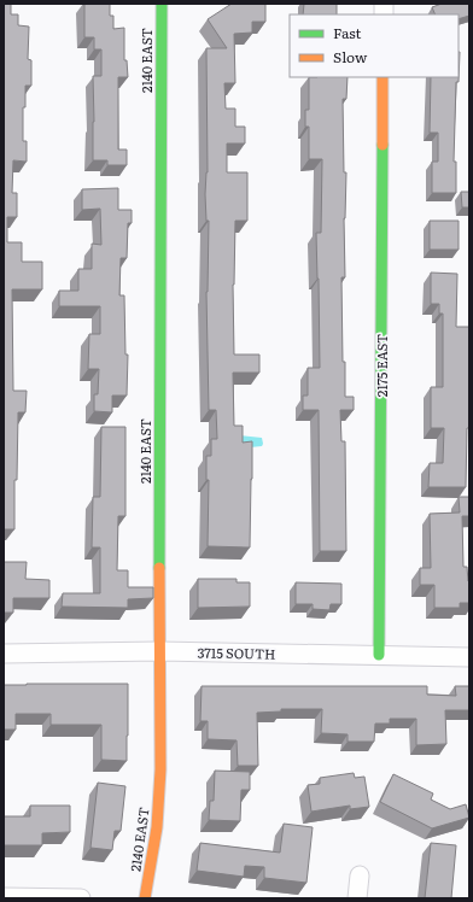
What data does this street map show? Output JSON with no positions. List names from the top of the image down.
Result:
{
  "streets": {
    "street": ["2140 EAST", "2175 EAST", "3715 SOUTH"]
  },
  "crossings": [
    ["2140 EAST", "3715 SOUTH"],
    ["2175 EAST", "3715 SOUTH"]
  ],
  "legend": ["Fast", "Slow"]
}
